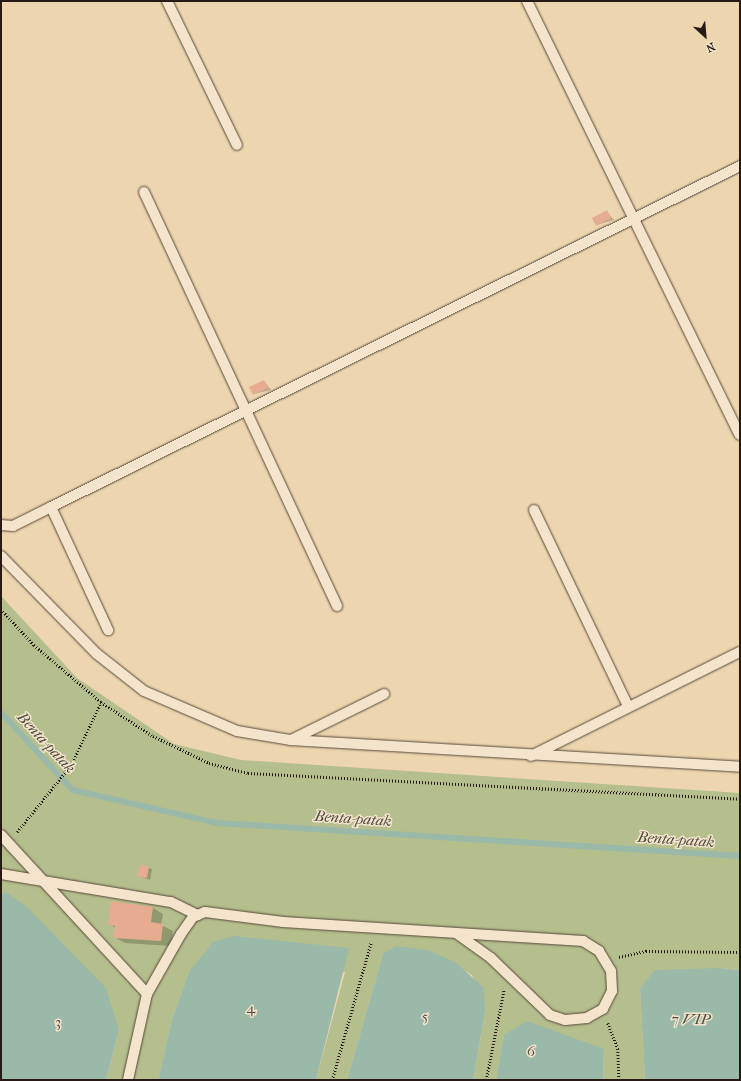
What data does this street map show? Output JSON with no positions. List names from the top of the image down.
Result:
{
  "water": [
    "Benta-patak",
    "4",
    "5",
    "7 VIP",
    "3",
    "6"
  ],
  "north": "bottom right"
}
